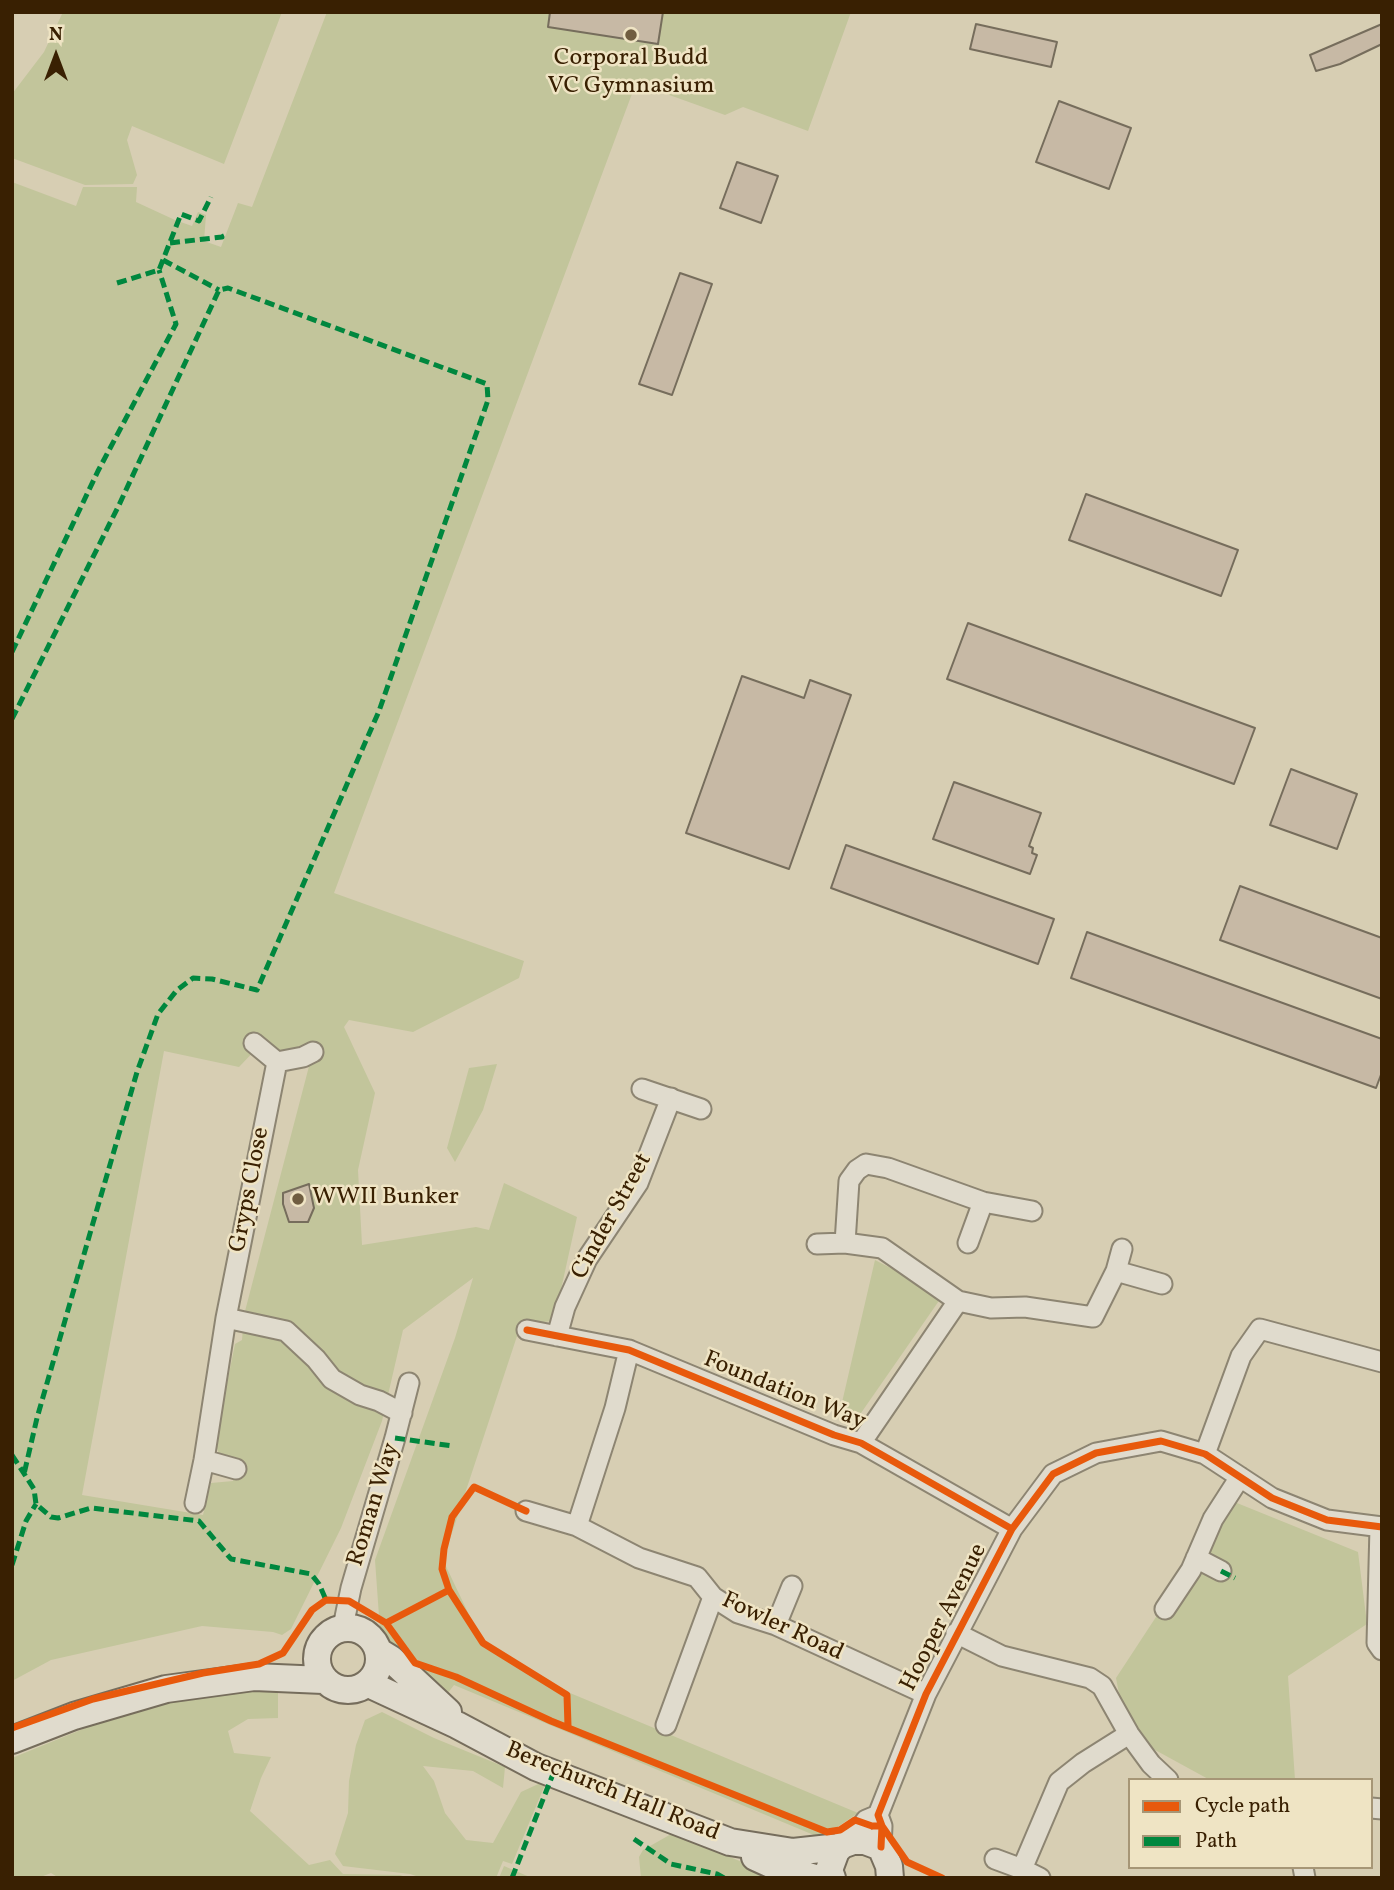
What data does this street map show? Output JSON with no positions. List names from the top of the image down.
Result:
{
  "streets": {
    "street": [
      "Gryps Close",
      "Cinder Street",
      "Foundation Way",
      "Roman Way",
      "Hooper Avenue",
      "Fowler Road",
      "Berechurch Hall Road"
    ]
  },
  "crossings": [
    ["Cinder Street", "Foundation Way"],
    ["Foundation Way", "Hooper Avenue"],
    ["Roman Way", "Berechurch Hall Road"],
    ["Hooper Avenue", "Fowler Road"],
    ["Hooper Avenue", "Berechurch Hall Road"]
  ],
  "places": ["Corporal Budd VC Gymnasium", "WWII Bunker"],
  "legend": ["Cycle path", "Path"],
  "north": "top"
}
